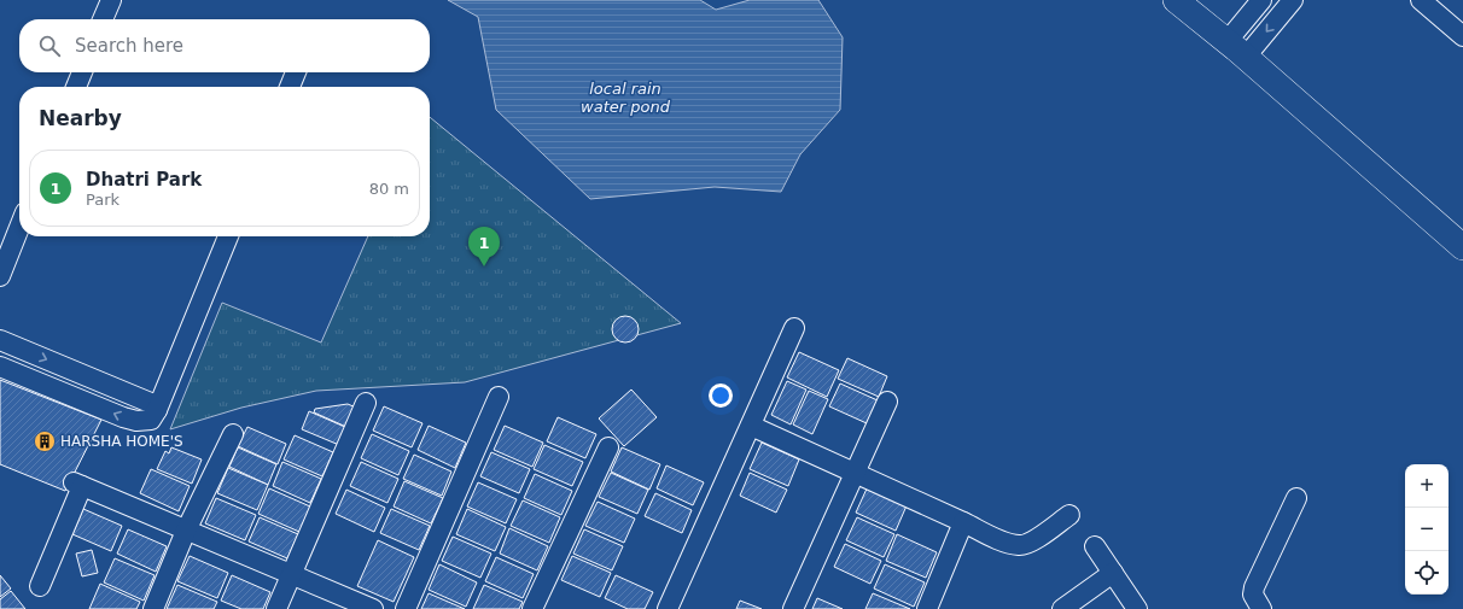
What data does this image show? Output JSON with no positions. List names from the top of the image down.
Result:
{
  "water": ["local rain water pond"],
  "places": {
    "building": ["HARSHA HOME'S"]
  },
  "page": {
    "search": "Search here",
    "heading": "Nearby",
    "list": [
      {
        "mark": "1",
        "name": "Dhatri Park",
        "note": "Park",
        "value": "80 m"
      }
    ],
    "pins": "1",
    "map_buttons": ["+", "−"]
  }
}
